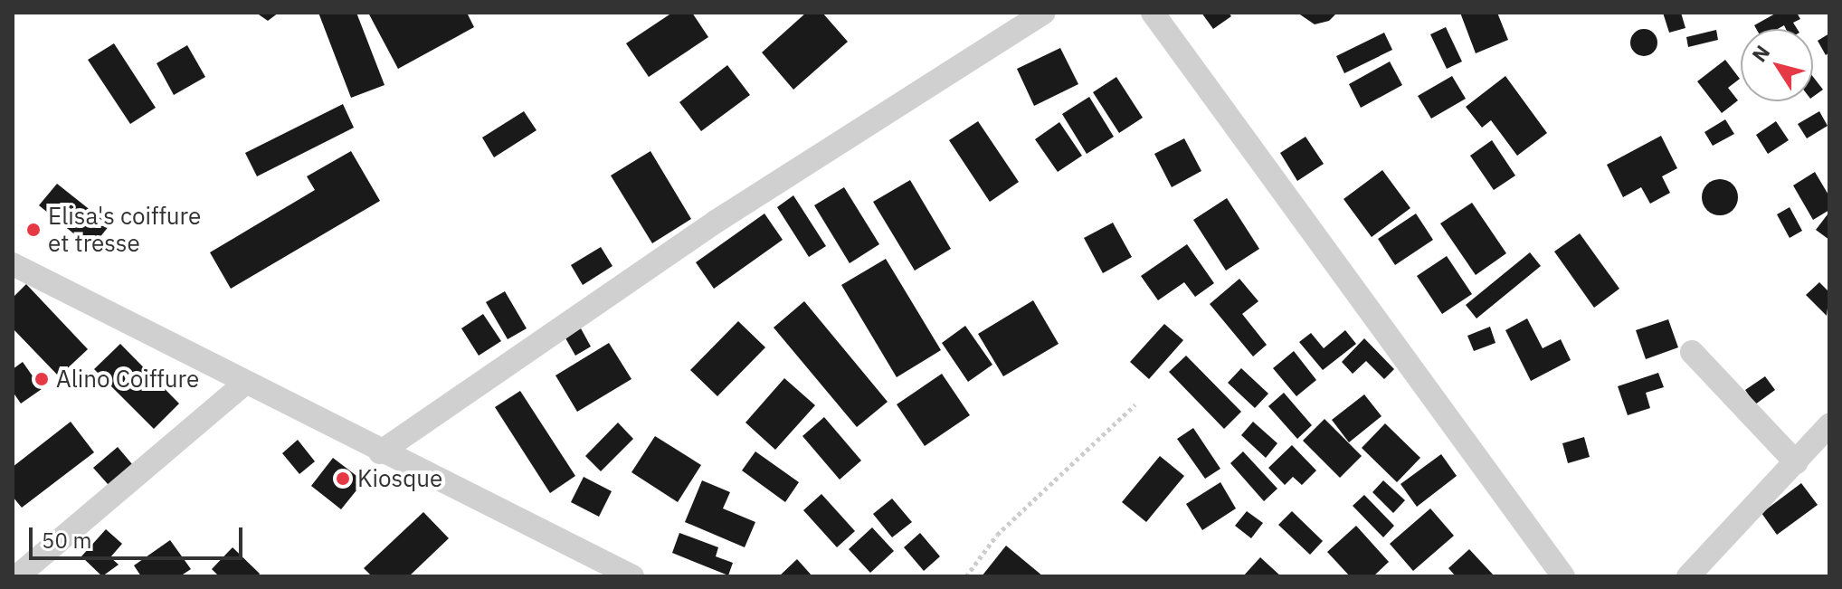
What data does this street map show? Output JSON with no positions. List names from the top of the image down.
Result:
{
  "places": ["Elisa's coiffure et tresse", "Alino Coiffure", "Kiosque"],
  "scale_bar": "50 m",
  "north": "top left"
}
